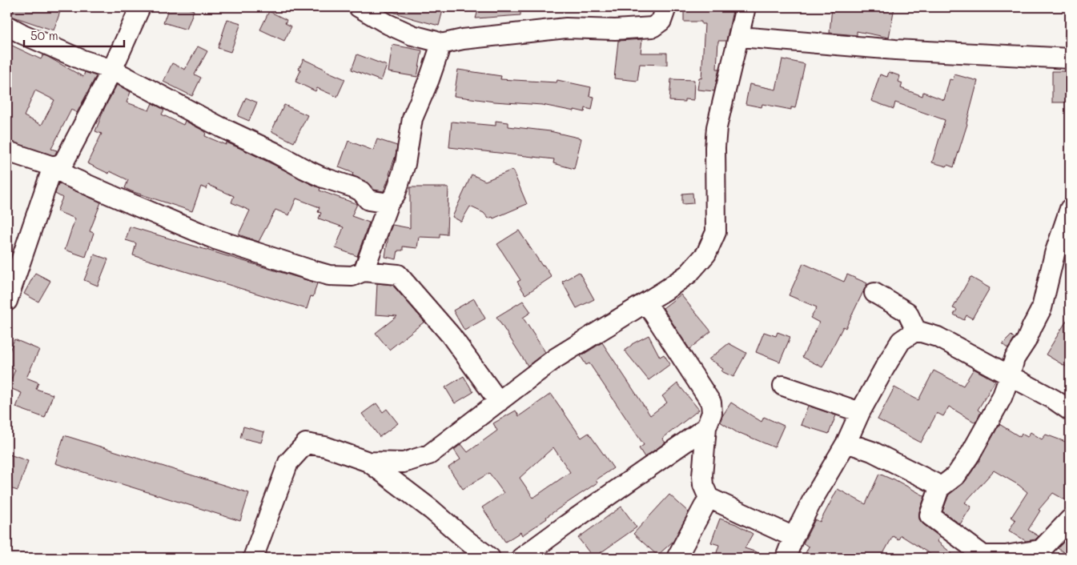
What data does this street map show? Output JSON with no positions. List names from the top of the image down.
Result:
{
  "scale_bar": "50 m"
}
